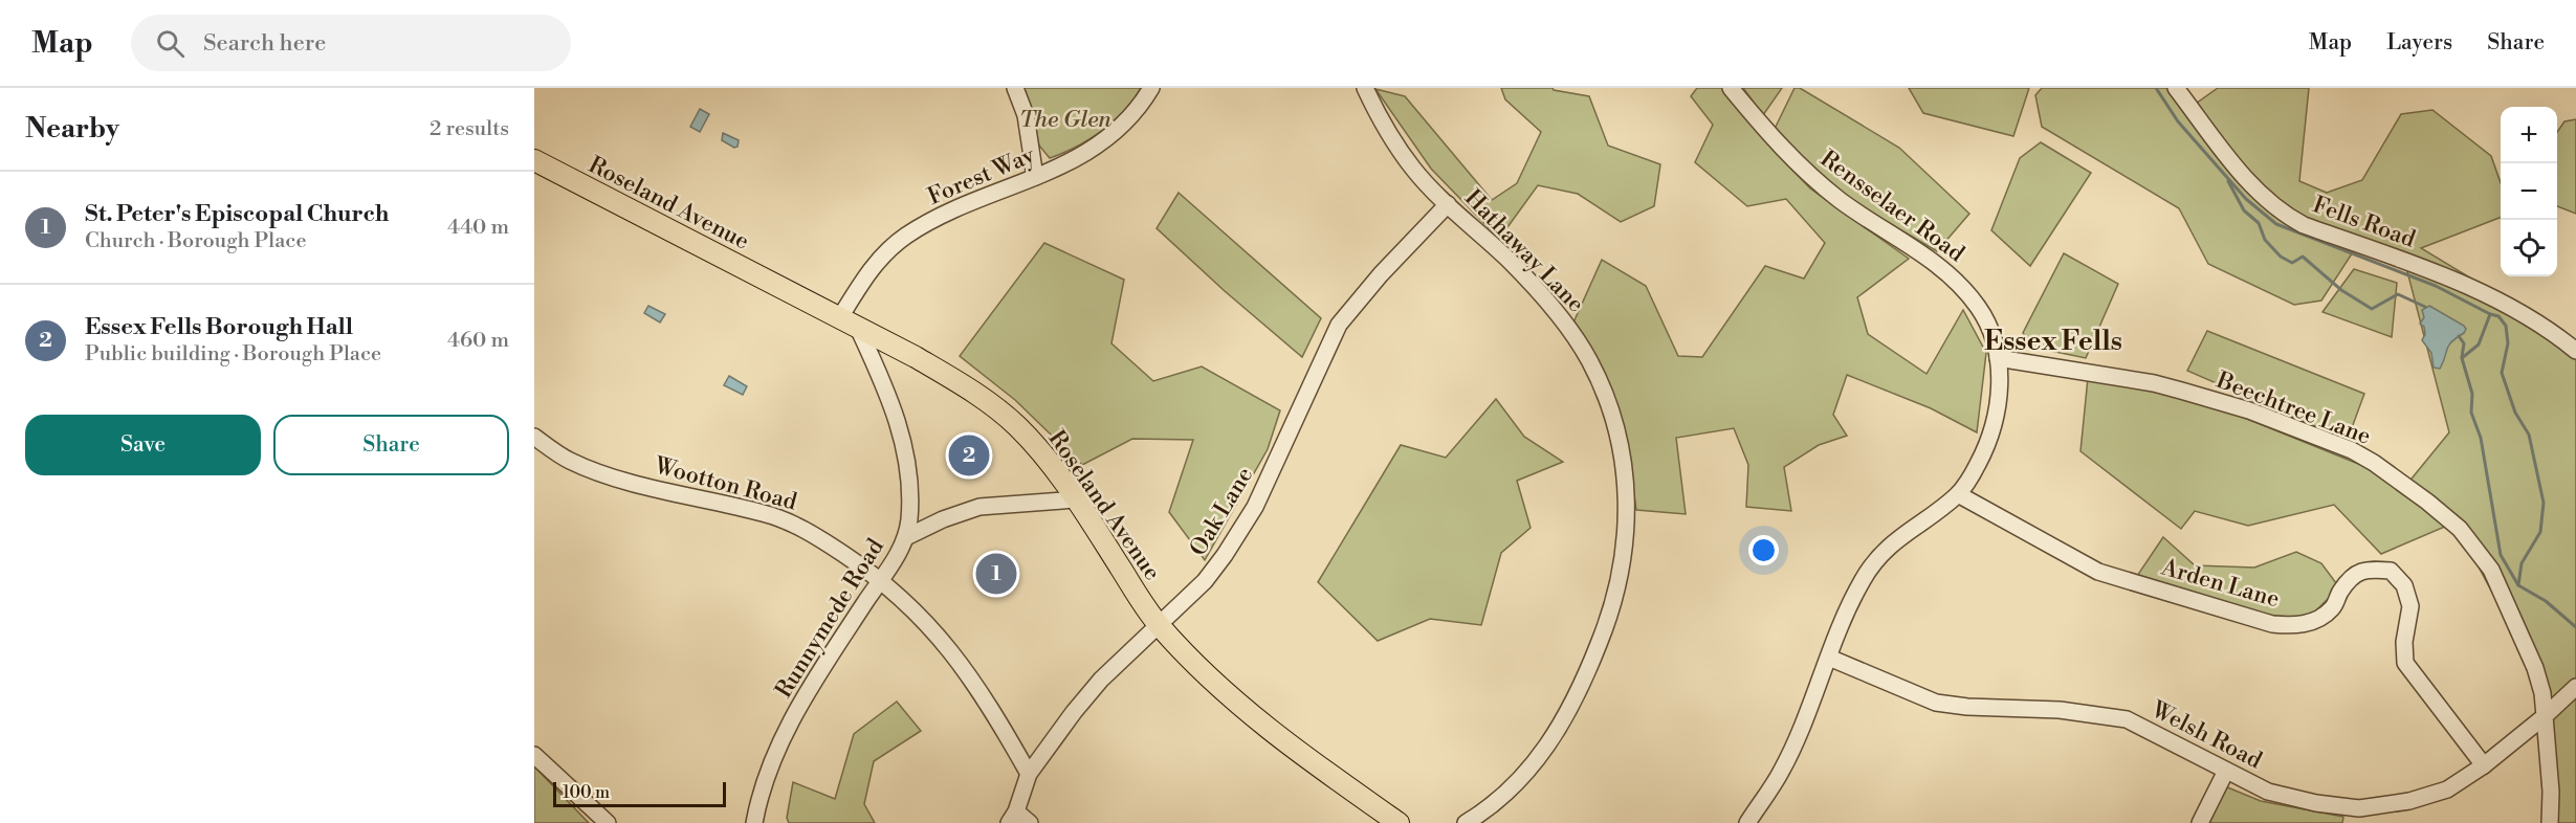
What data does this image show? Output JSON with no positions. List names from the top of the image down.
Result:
{
  "streets": {
    "main road": ["Roseland Avenue"],
    "street": [
      "Forest Way",
      "Rensselaer Road",
      "Fells Road",
      "Hathaway Lane",
      "Beechtree Lane",
      "Wootton Road",
      "Oak Lane",
      "Arden Lane",
      "Runnymede Road",
      "Welsh Road"
    ]
  },
  "crossings": [
    ["Forest Way", "Roseland Avenue"],
    ["Forest Way", "Runnymede Road"],
    ["Roseland Avenue", "Oak Lane"],
    ["Roseland Avenue", "Runnymede Road"],
    ["Rensselaer Road", "Beechtree Lane"],
    ["Rensselaer Road", "Arden Lane"],
    ["Rensselaer Road", "Welsh Road"],
    ["Hathaway Lane", "Oak Lane"],
    ["Beechtree Lane", "Welsh Road"],
    ["Wootton Road", "Oak Lane"],
    ["Wootton Road", "Runnymede Road"],
    ["Arden Lane", "Welsh Road"]
  ],
  "districts": ["Essex Fells"],
  "parks": ["The Glen"],
  "scale_bar": "100 m",
  "page": {
    "header": "Map",
    "search": "Search here",
    "nav": ["Map", "Layers", "Share"],
    "heading": ["Nearby", "2 results"],
    "map_buttons": ["+", "−"],
    "list": [
      {
        "mark": "1",
        "name": "St. Peter's Episcopal Church",
        "note": "Church · Borough Place",
        "value": "440 m"
      },
      {
        "mark": "2",
        "name": "Essex Fells Borough Hall",
        "note": "Public building · Borough Place",
        "value": "460 m"
      }
    ],
    "buttons": ["Save", "Share"],
    "pins": ["2", "1"],
    "scale": "100 m"
  }
}
